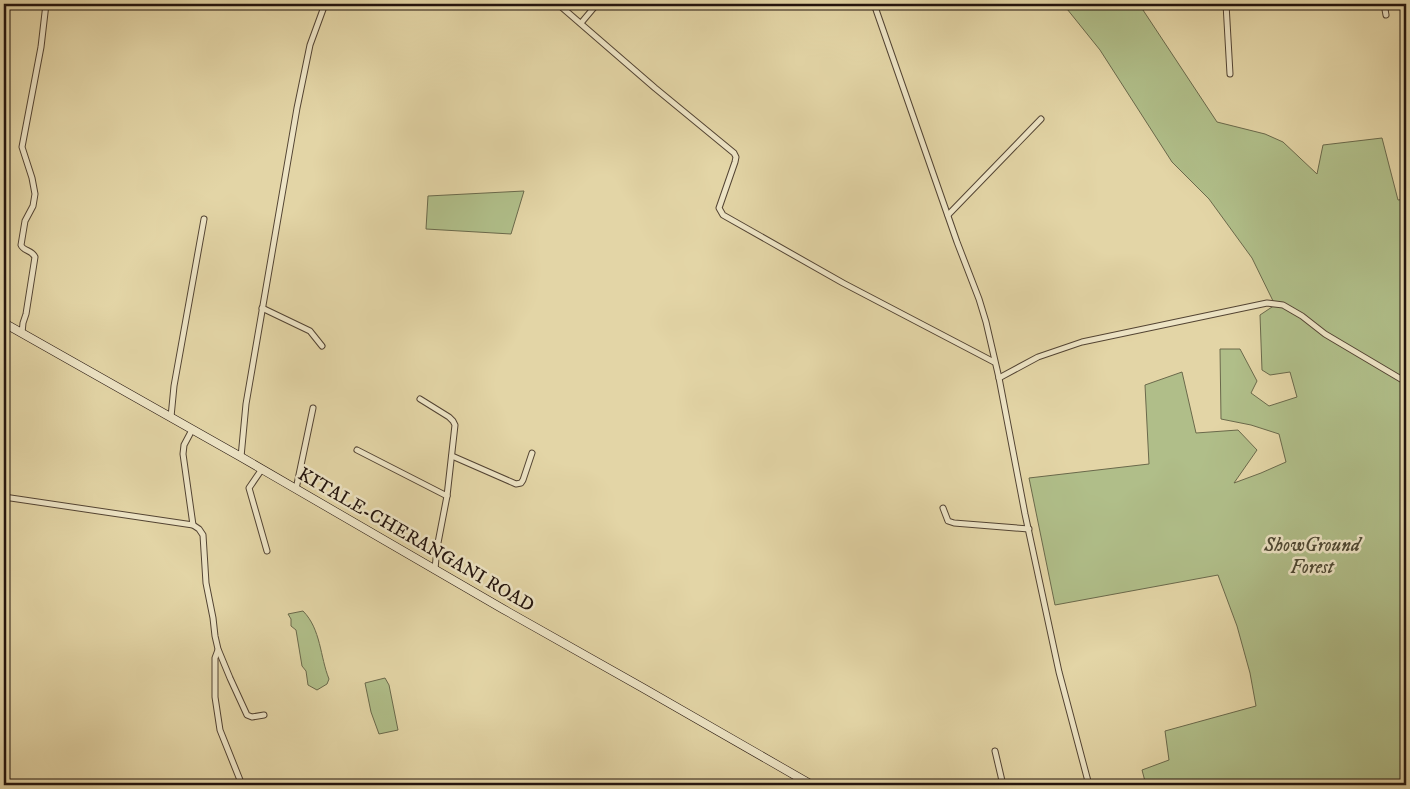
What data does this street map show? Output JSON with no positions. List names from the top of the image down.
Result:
{
  "streets": {
    "main road": ["KITALE-CHERANGANI ROAD"]
  },
  "parks": ["ShowGround Forest"]
}
